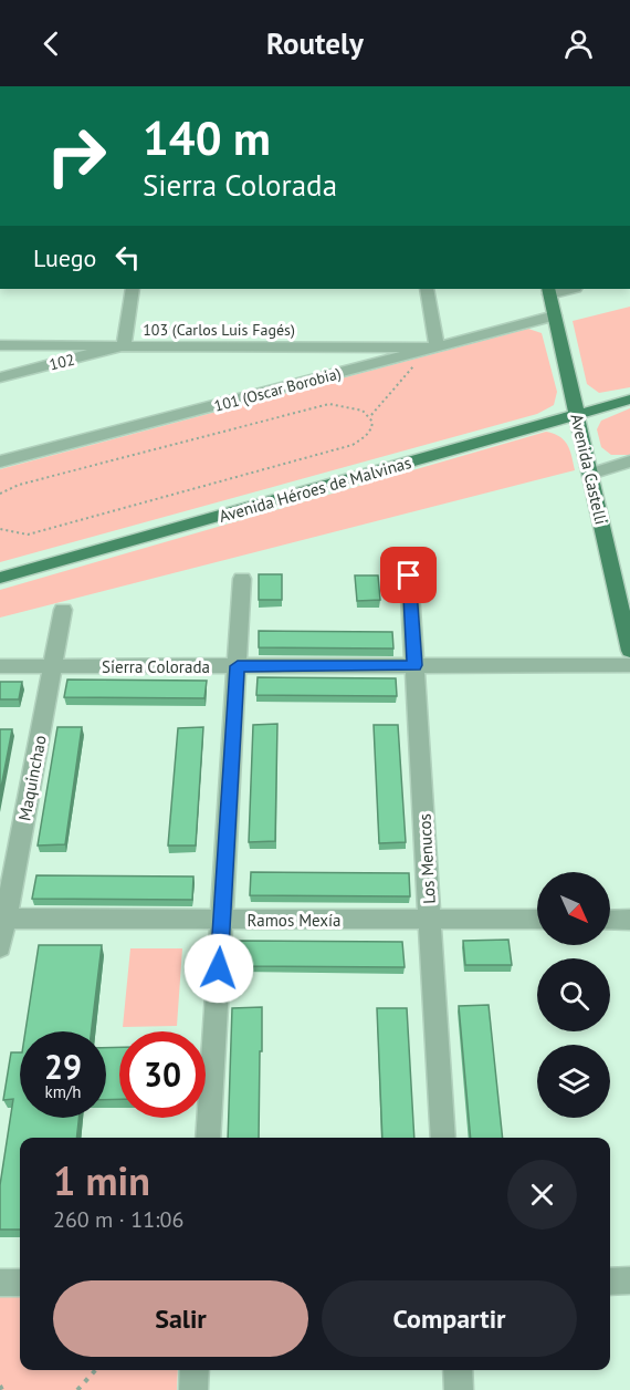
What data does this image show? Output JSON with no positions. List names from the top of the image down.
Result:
{
  "streets": {
    "main road": ["Avenida Castelli", "Avenida Héroes de Malvinas"],
    "street": [
      "103 (Carlos Luis Fagés)",
      "102",
      "101 (Oscar Borobia)",
      "Sierra Colorada",
      "Maquinchao",
      "Los Menucos",
      "Ramos Mexía"
    ]
  },
  "crossings": [
    ["103 (Carlos Luis Fagés)", "102"],
    ["103 (Carlos Luis Fagés)", "101 (Oscar Borobia)"],
    ["101 (Oscar Borobia)", "Avenida Castelli"],
    ["Avenida Castelli", "Avenida Héroes de Malvinas"],
    ["Sierra Colorada", "Maquinchao"],
    ["Sierra Colorada", "Los Menucos"],
    ["Maquinchao", "Ramos Mexía"],
    ["Los Menucos", "Ramos Mexía"]
  ],
  "north": "bottom right",
  "page": {
    "header": "Routely",
    "turn": ["140 m", "Sierra Colorada"],
    "then": "Luego",
    "speed": "29 km/h",
    "limit": "30",
    "heading": ["1 min", "260 m · 11:06"],
    "buttons": ["Salir", "Compartir"]
  }
}
